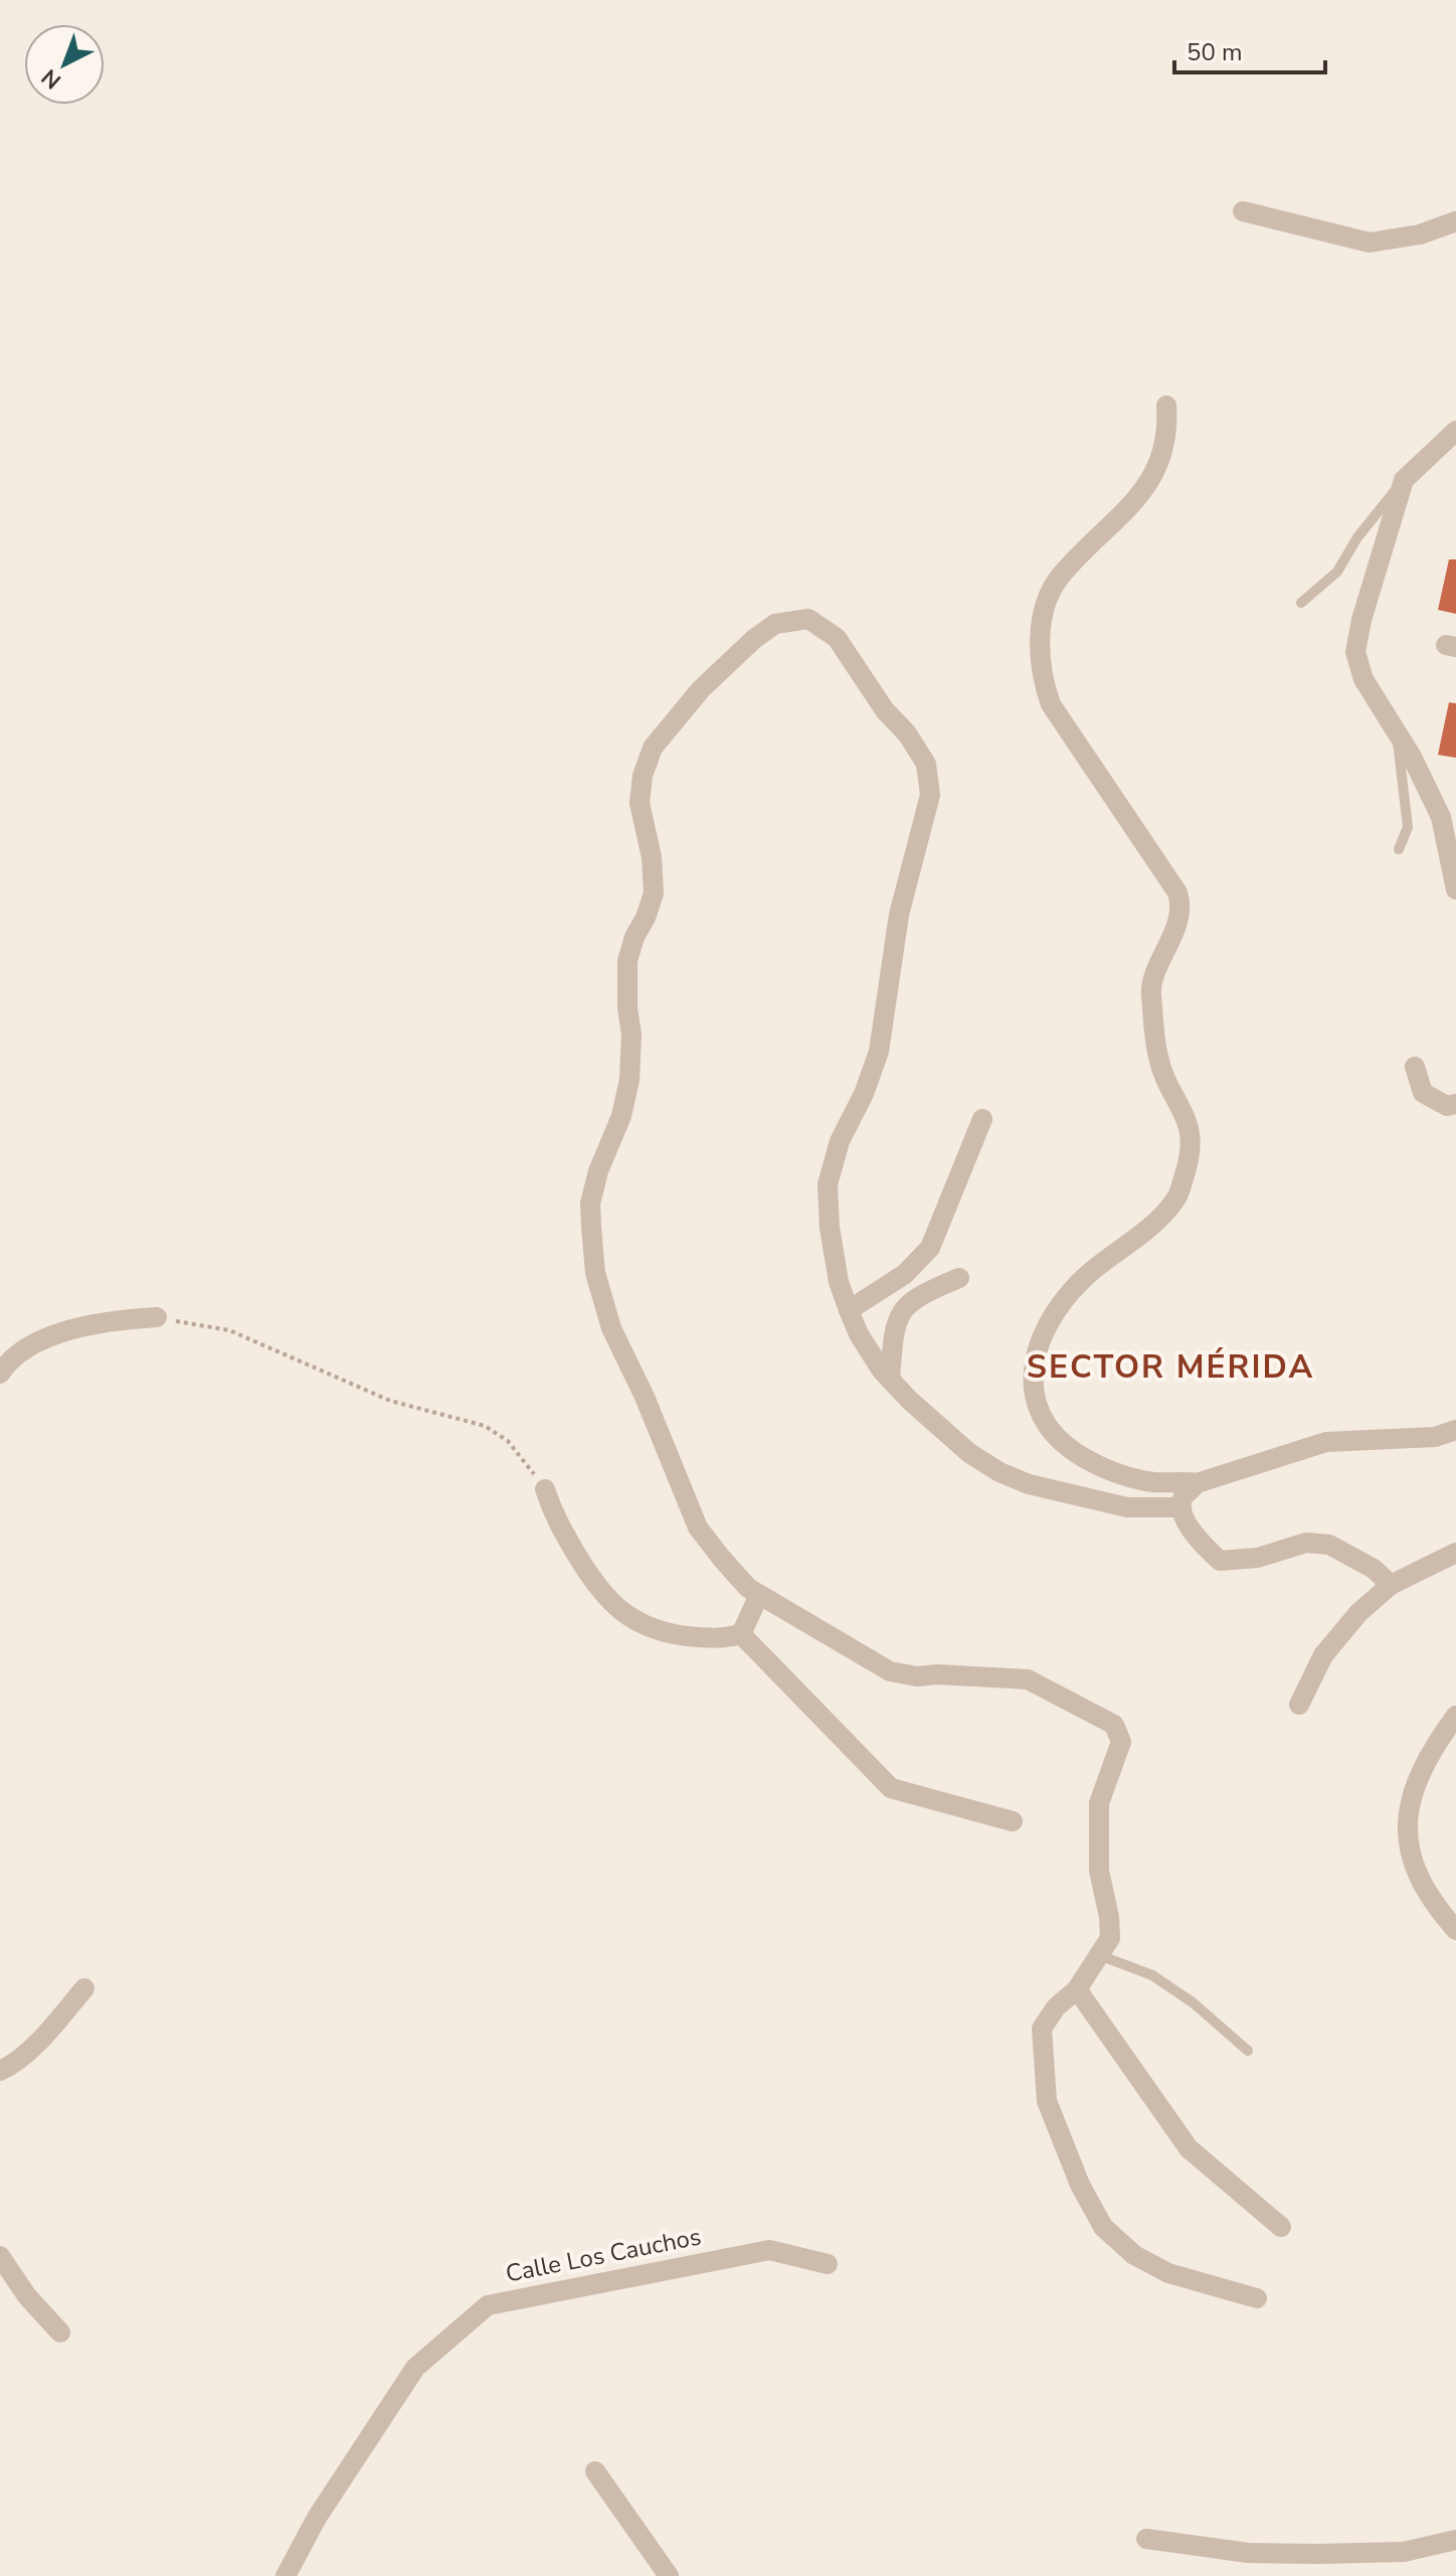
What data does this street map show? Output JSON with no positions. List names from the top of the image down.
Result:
{
  "streets": {
    "street": ["Calle Los Cauchos"]
  },
  "districts": ["SECTOR MÉRIDA"],
  "scale_bar": "50 m",
  "north": "bottom left"
}
